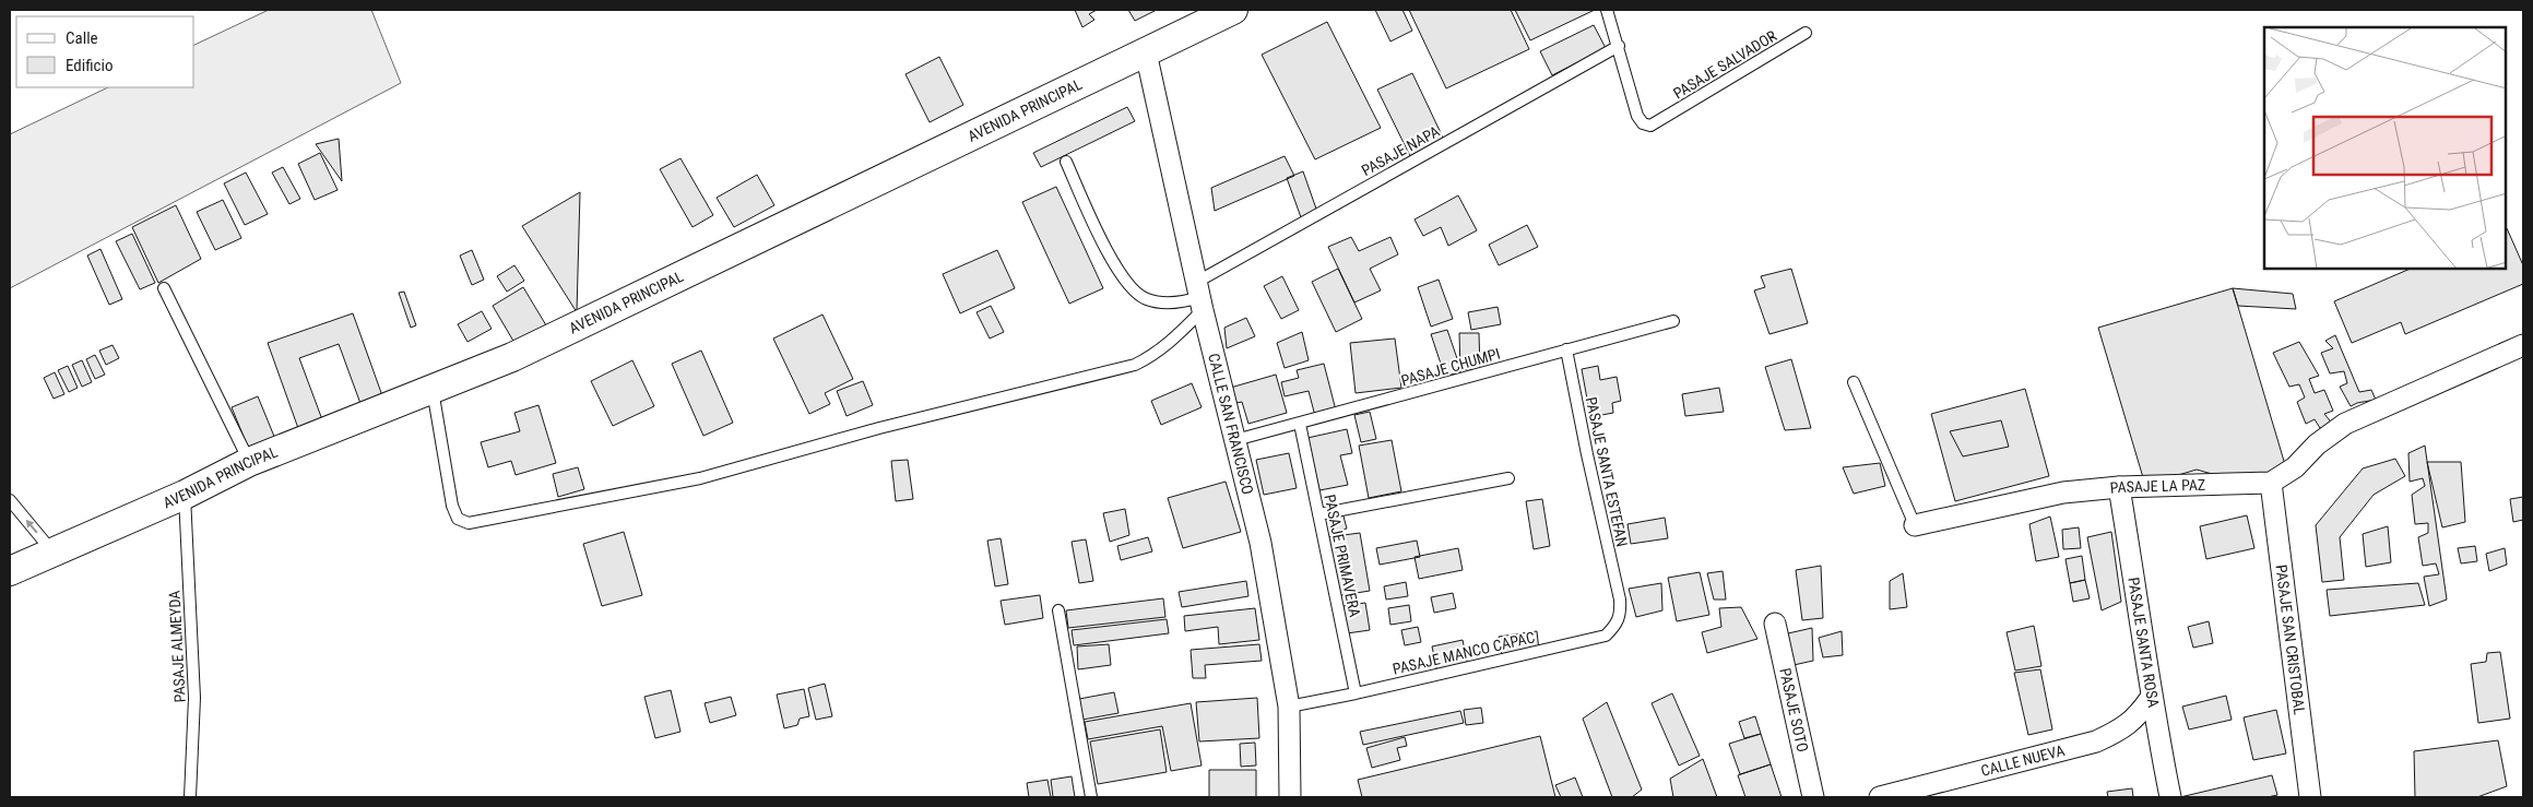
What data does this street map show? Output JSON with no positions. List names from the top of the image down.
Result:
{
  "streets": {
    "main road": ["AVENIDA PRINCIPAL"],
    "street": [
      "CALLE SAN FRANCISCO",
      "PASAJE LA PAZ",
      "PASAJE SAN CRISTOBAL",
      "PASAJE SANTA ROSA",
      "PASAJE SOTO",
      "CALLE NUEVA"
    ],
    "lane": [
      "PASAJE SALVADOR",
      "PASAJE NAPA",
      "PASAJE CHUMPI",
      "PASAJE SANTA ESTEFAN",
      "PASAJE PRIMAVERA",
      "PASAJE ALMEYDA",
      "PASAJE MANCO CAPAC"
    ]
  },
  "crossings": [
    ["PASAJE SALVADOR", "PASAJE NAPA"],
    ["AVENIDA PRINCIPAL", "CALLE SAN FRANCISCO"],
    ["AVENIDA PRINCIPAL", "PASAJE ALMEYDA"],
    ["PASAJE NAPA", "CALLE SAN FRANCISCO"],
    ["PASAJE CHUMPI", "CALLE SAN FRANCISCO"],
    ["PASAJE CHUMPI", "PASAJE SANTA ESTEFAN"],
    ["PASAJE CHUMPI", "PASAJE PRIMAVERA"],
    ["CALLE SAN FRANCISCO", "PASAJE MANCO CAPAC"],
    ["PASAJE SANTA ESTEFAN", "PASAJE MANCO CAPAC"],
    ["PASAJE LA PAZ", "PASAJE SAN CRISTOBAL"],
    ["PASAJE LA PAZ", "PASAJE SANTA ROSA"],
    ["PASAJE PRIMAVERA", "PASAJE MANCO CAPAC"],
    ["PASAJE SANTA ROSA", "CALLE NUEVA"]
  ],
  "legend": ["Calle", "Edificio"]
}
